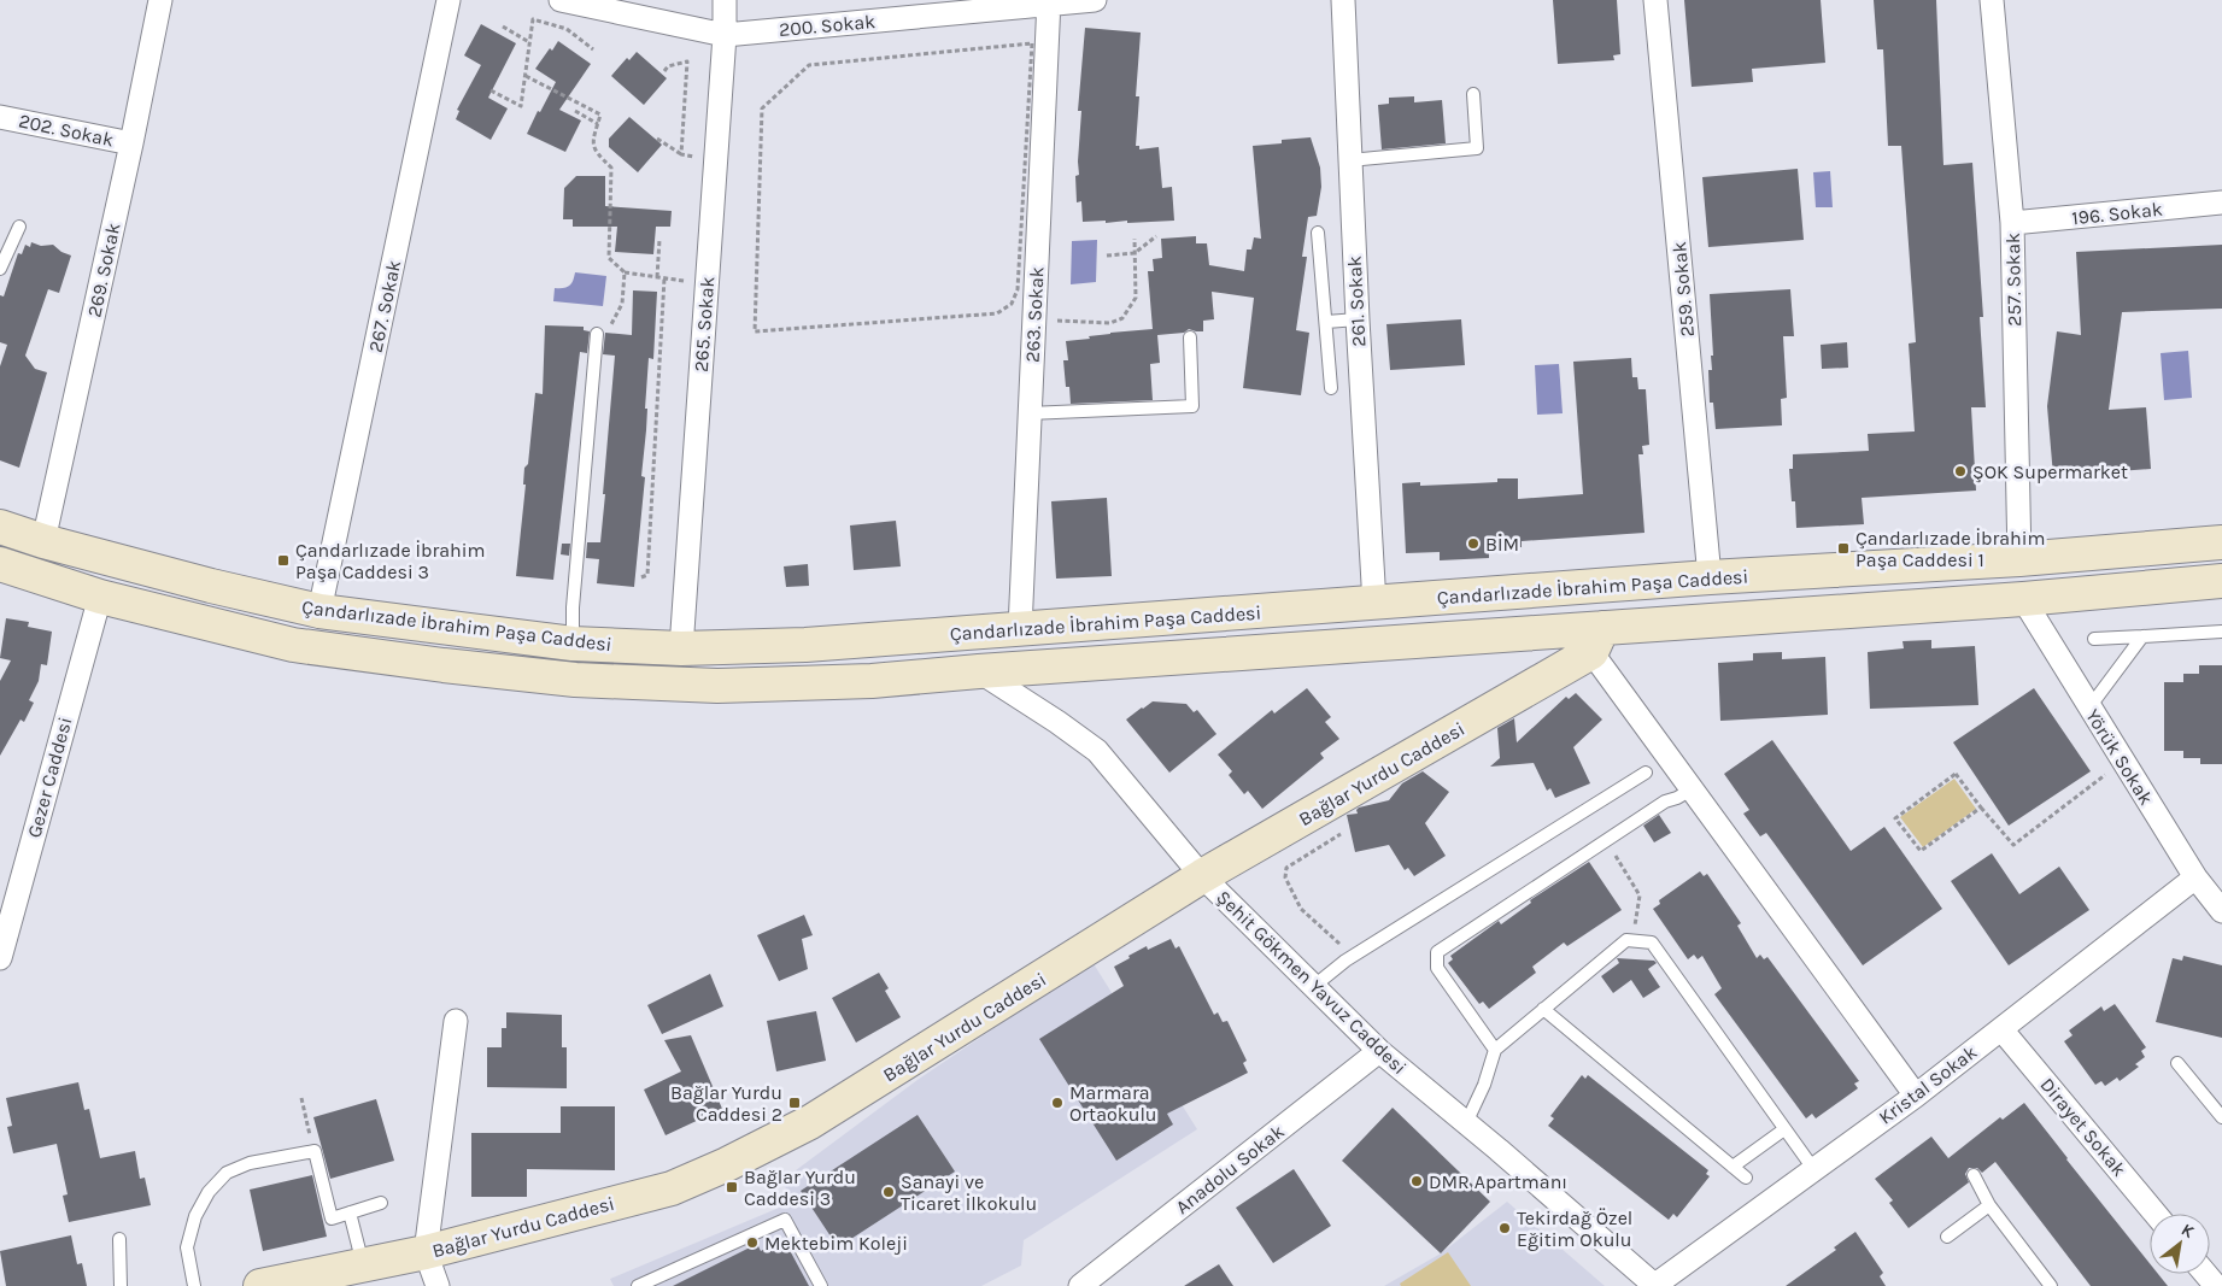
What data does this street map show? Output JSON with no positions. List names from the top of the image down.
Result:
{
  "streets": {
    "main road": ["Çandarlızade İbrahim Paşa Caddesi", "Bağlar Yurdu Caddesi"],
    "street": [
      "200. Sokak",
      "202. Sokak",
      "196. Sokak",
      "269. Sokak",
      "257. Sokak",
      "259. Sokak",
      "261. Sokak",
      "267. Sokak",
      "263. Sokak",
      "265. Sokak",
      "Yörük Sokak",
      "Gezer Caddesi",
      "Şehit Gökmen Yavuz Caddesi",
      "Kristal Sokak",
      "Dirayet Sokak",
      "Anadolu Sokak"
    ]
  },
  "crossings": [
    ["200. Sokak", "263. Sokak"],
    ["200. Sokak", "265. Sokak"],
    ["202. Sokak", "269. Sokak"],
    ["196. Sokak", "257. Sokak"],
    ["269. Sokak", "Çandarlızade İbrahim Paşa Caddesi"],
    ["257. Sokak", "Çandarlızade İbrahim Paşa Caddesi"],
    ["259. Sokak", "Çandarlızade İbrahim Paşa Caddesi"],
    ["261. Sokak", "Çandarlızade İbrahim Paşa Caddesi"],
    ["267. Sokak", "Çandarlızade İbrahim Paşa Caddesi"],
    ["263. Sokak", "Çandarlızade İbrahim Paşa Caddesi"],
    ["265. Sokak", "Çandarlızade İbrahim Paşa Caddesi"],
    ["Çandarlızade İbrahim Paşa Caddesi", "Yörük Sokak"],
    ["Çandarlızade İbrahim Paşa Caddesi", "Bağlar Yurdu Caddesi"],
    ["Çandarlızade İbrahim Paşa Caddesi", "Gezer Caddesi"],
    ["Çandarlızade İbrahim Paşa Caddesi", "Şehit Gökmen Yavuz Caddesi"],
    ["Yörük Sokak", "Kristal Sokak"],
    ["Bağlar Yurdu Caddesi", "Şehit Gökmen Yavuz Caddesi"],
    ["Şehit Gökmen Yavuz Caddesi", "Kristal Sokak"],
    ["Şehit Gökmen Yavuz Caddesi", "Anadolu Sokak"],
    ["Kristal Sokak", "Dirayet Sokak"]
  ],
  "places": {
    "other": [
      "ŞOK Supermarket",
      "BİM",
      "Marmara Ortaokulu",
      "DMR Apartmanı",
      "Sanayi ve Ticaret İlkokulu",
      "Tekirdağ Özel Eğitim Okulu",
      "Mektebim Koleji"
    ],
    "transit": [
      "Çandarlızade İbrahim Paşa Caddesi 1",
      "Çandarlızade İbrahim Paşa Caddesi 3",
      "Bağlar Yurdu Caddesi 2",
      "Bağlar Yurdu Caddesi 3"
    ]
  },
  "north": "top right"
}
